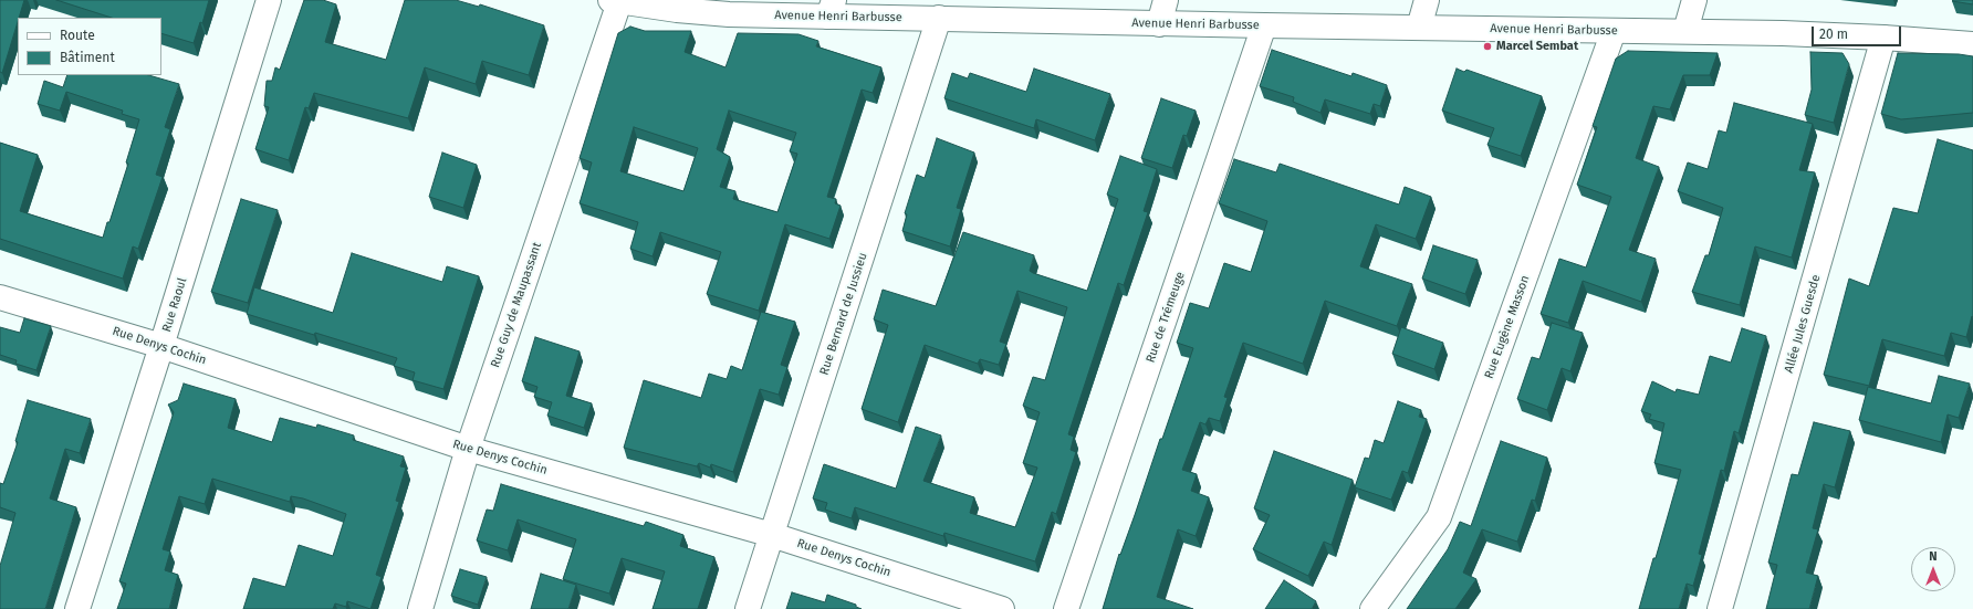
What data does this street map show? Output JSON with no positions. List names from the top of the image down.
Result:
{
  "streets": {
    "street": [
      "Avenue Henri Barbusse",
      "Rue Raoul",
      "Rue Guy de Maupassant",
      "Rue Bernard de Jussieu",
      "Rue de Trémeuge",
      "Allée Jules Guesde",
      "Rue Eugène Masson",
      "Rue Denys Cochin"
    ]
  },
  "crossings": [
    ["Avenue Henri Barbusse", "Rue Guy de Maupassant"],
    ["Avenue Henri Barbusse", "Rue Bernard de Jussieu"],
    ["Avenue Henri Barbusse", "Rue de Trémeuge"],
    ["Avenue Henri Barbusse", "Allée Jules Guesde"],
    ["Avenue Henri Barbusse", "Rue Eugène Masson"],
    ["Rue Raoul", "Rue Denys Cochin"],
    ["Rue Guy de Maupassant", "Rue Denys Cochin"],
    ["Rue Bernard de Jussieu", "Rue Denys Cochin"]
  ],
  "places": ["Marcel Sembat"],
  "legend": ["Route", "Bâtiment"],
  "scale_bar": "20 m",
  "north": "top"
}
